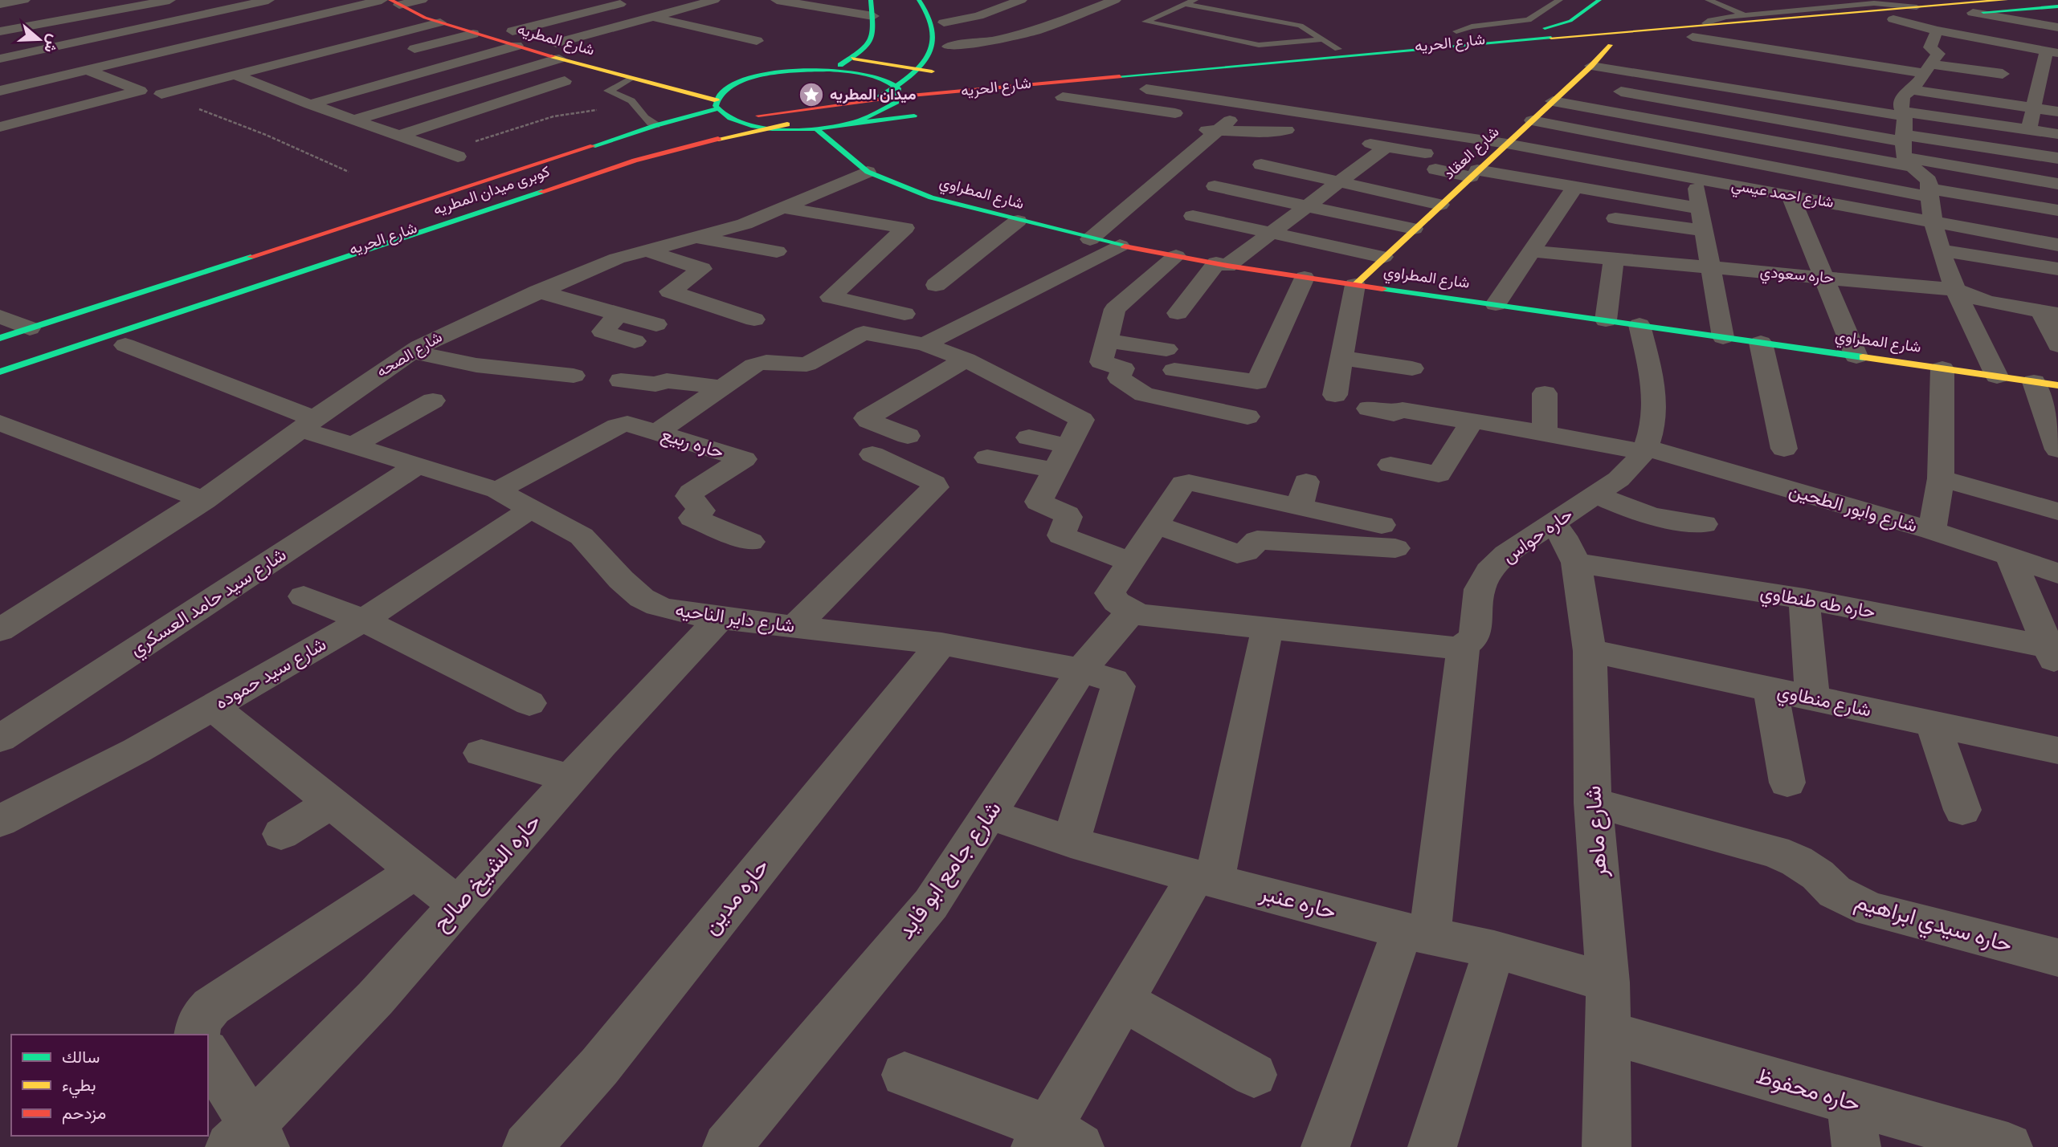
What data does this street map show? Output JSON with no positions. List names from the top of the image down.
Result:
{
  "streets": {
    "main road": [
      "شارع المطريه",
      "شارع الحريه",
      "شارع العقاد",
      "كوبرى ميدان المطريه",
      "شارع المطراوي"
    ],
    "street": [
      "شارع احمد عيسي",
      "حاره سعودي",
      "شارع الصحه",
      "حاره ربيع",
      "شارع وابور الطحين",
      "حاره حواس",
      "شارع سيد حامد العسكري",
      "حاره طه طنطاوي",
      "شارع داير الناحيه",
      "شارع سيد حموده",
      "شارع منطاوي",
      "شارع ماهر",
      "شارع جامع ابو فايد",
      "حاره الشيخ صالح",
      "حاره مدين",
      "حاره عنبر",
      "حاره سيدي ابراهيم",
      "حاره محفوظ"
    ]
  },
  "crossings": [
    ["شارع المطريه", "شارع الحريه"],
    ["شارع الحريه", "شارع العقاد"],
    ["شارع العقاد", "شارع المطراوي"],
    ["شارع العقاد", "شارع احمد عيسي"],
    ["كوبرى ميدان المطريه", "شارع المطراوي"],
    ["شارع المطراوي", "شارع الصحه"],
    ["شارع المطراوي", "حاره حواس"],
    ["شارع الصحه", "شارع داير الناحيه"],
    ["حاره ربيع", "شارع داير الناحيه"],
    ["شارع وابور الطحين", "حاره حواس"],
    ["حاره حواس", "شارع ماهر"],
    ["شارع سيد حامد العسكري", "شارع داير الناحيه"],
    ["حاره طه طنطاوي", "شارع ماهر"],
    ["شارع داير الناحيه", "شارع سيد حموده"],
    ["شارع داير الناحيه", "شارع جامع ابو فايد"],
    ["شارع داير الناحيه", "حاره الشيخ صالح"],
    ["شارع داير الناحيه", "حاره مدين"],
    ["شارع داير الناحيه", "حاره عنبر"],
    ["شارع منطاوي", "شارع ماهر"],
    ["شارع ماهر", "حاره عنبر"],
    ["شارع ماهر", "حاره سيدي ابراهيم"],
    ["شارع ماهر", "حاره محفوظ"],
    ["شارع جامع ابو فايد", "حاره عنبر"]
  ],
  "places": {
    "place": ["ميدان المطريه"]
  },
  "legend": ["سالك", "بطيء", "مزدحم"],
  "north": "right"
}
